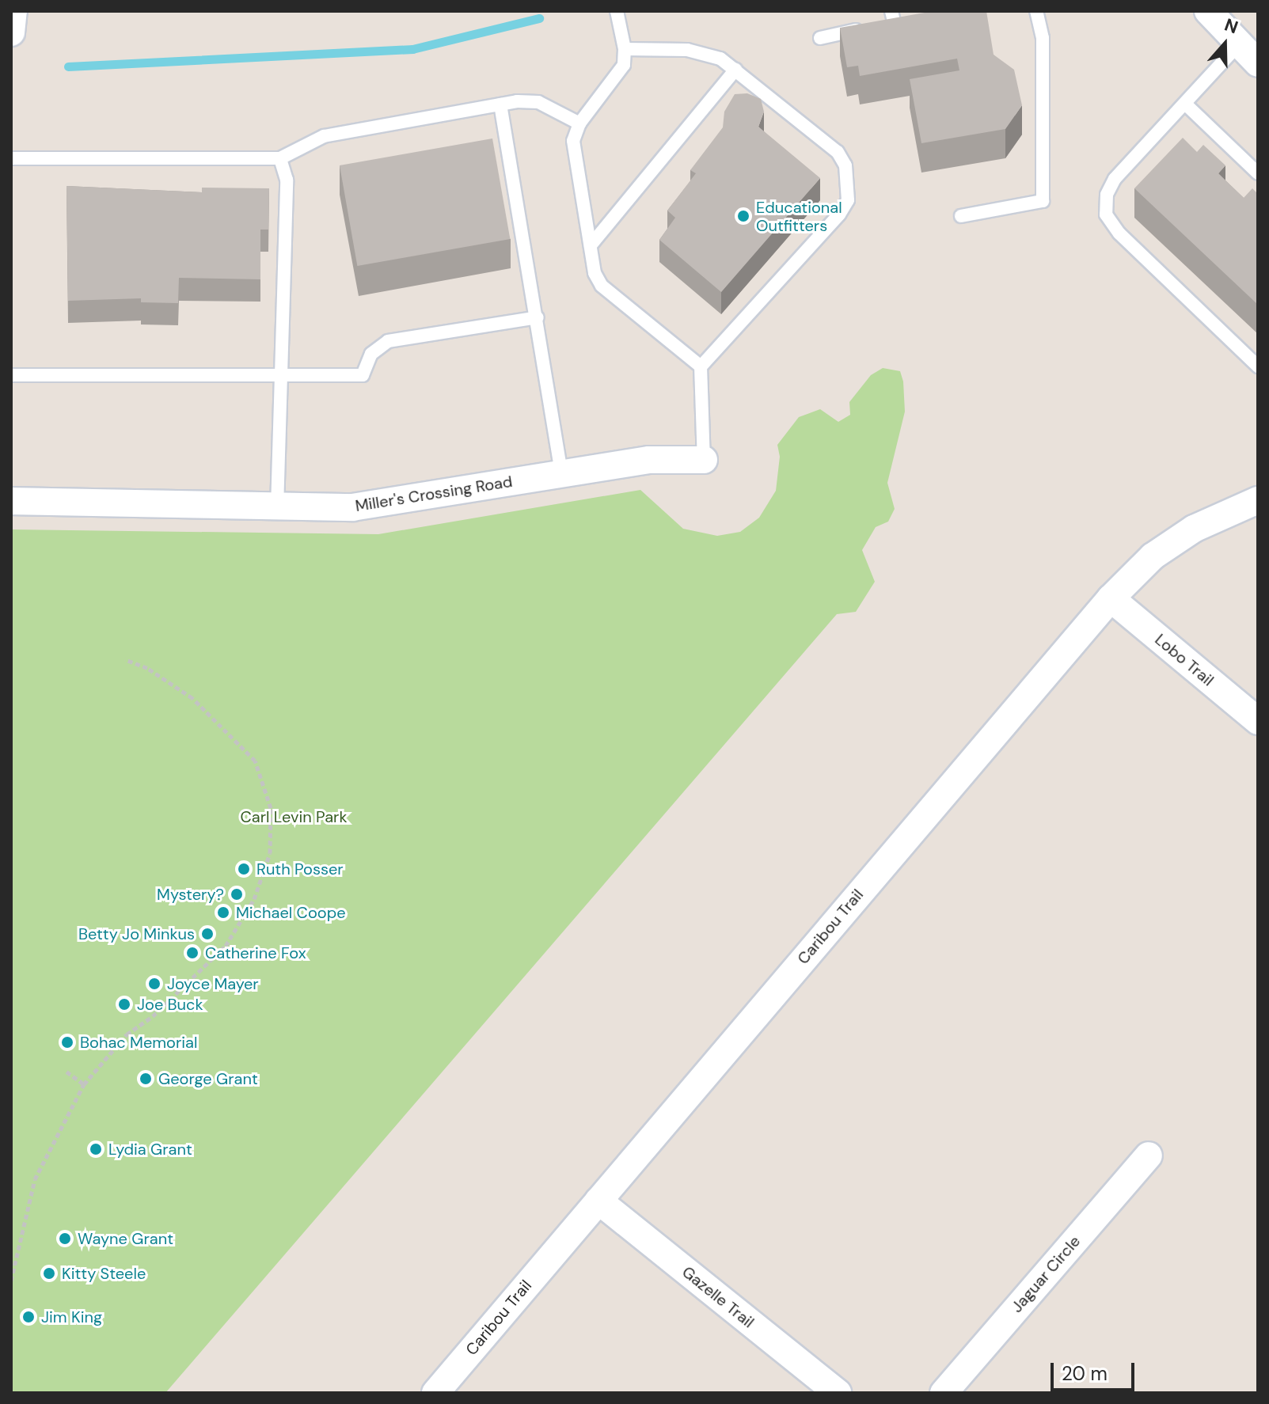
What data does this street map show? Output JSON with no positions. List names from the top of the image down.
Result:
{
  "streets": {
    "street": [
      "Miller's Crossing Road",
      "Lobo Trail",
      "Caribou Trail",
      "Jaguar Circle",
      "Gazelle Trail"
    ]
  },
  "crossings": [
    ["Lobo Trail", "Caribou Trail"],
    ["Caribou Trail", "Gazelle Trail"]
  ],
  "parks": ["Carl Levin Park"],
  "places": [
    "Educational Outfitters",
    "Ruth Posser",
    "Mystery?",
    "Michael Coope",
    "Betty Jo Minkus",
    "Catherine Fox",
    "Joyce Mayer",
    "Joe Buck",
    "Bohac Memorial",
    "George Grant",
    "Lydia Grant",
    "Wayne Grant",
    "Kitty Steele",
    "Jim King"
  ],
  "scale_bar": "20 m",
  "north": "top"
}
